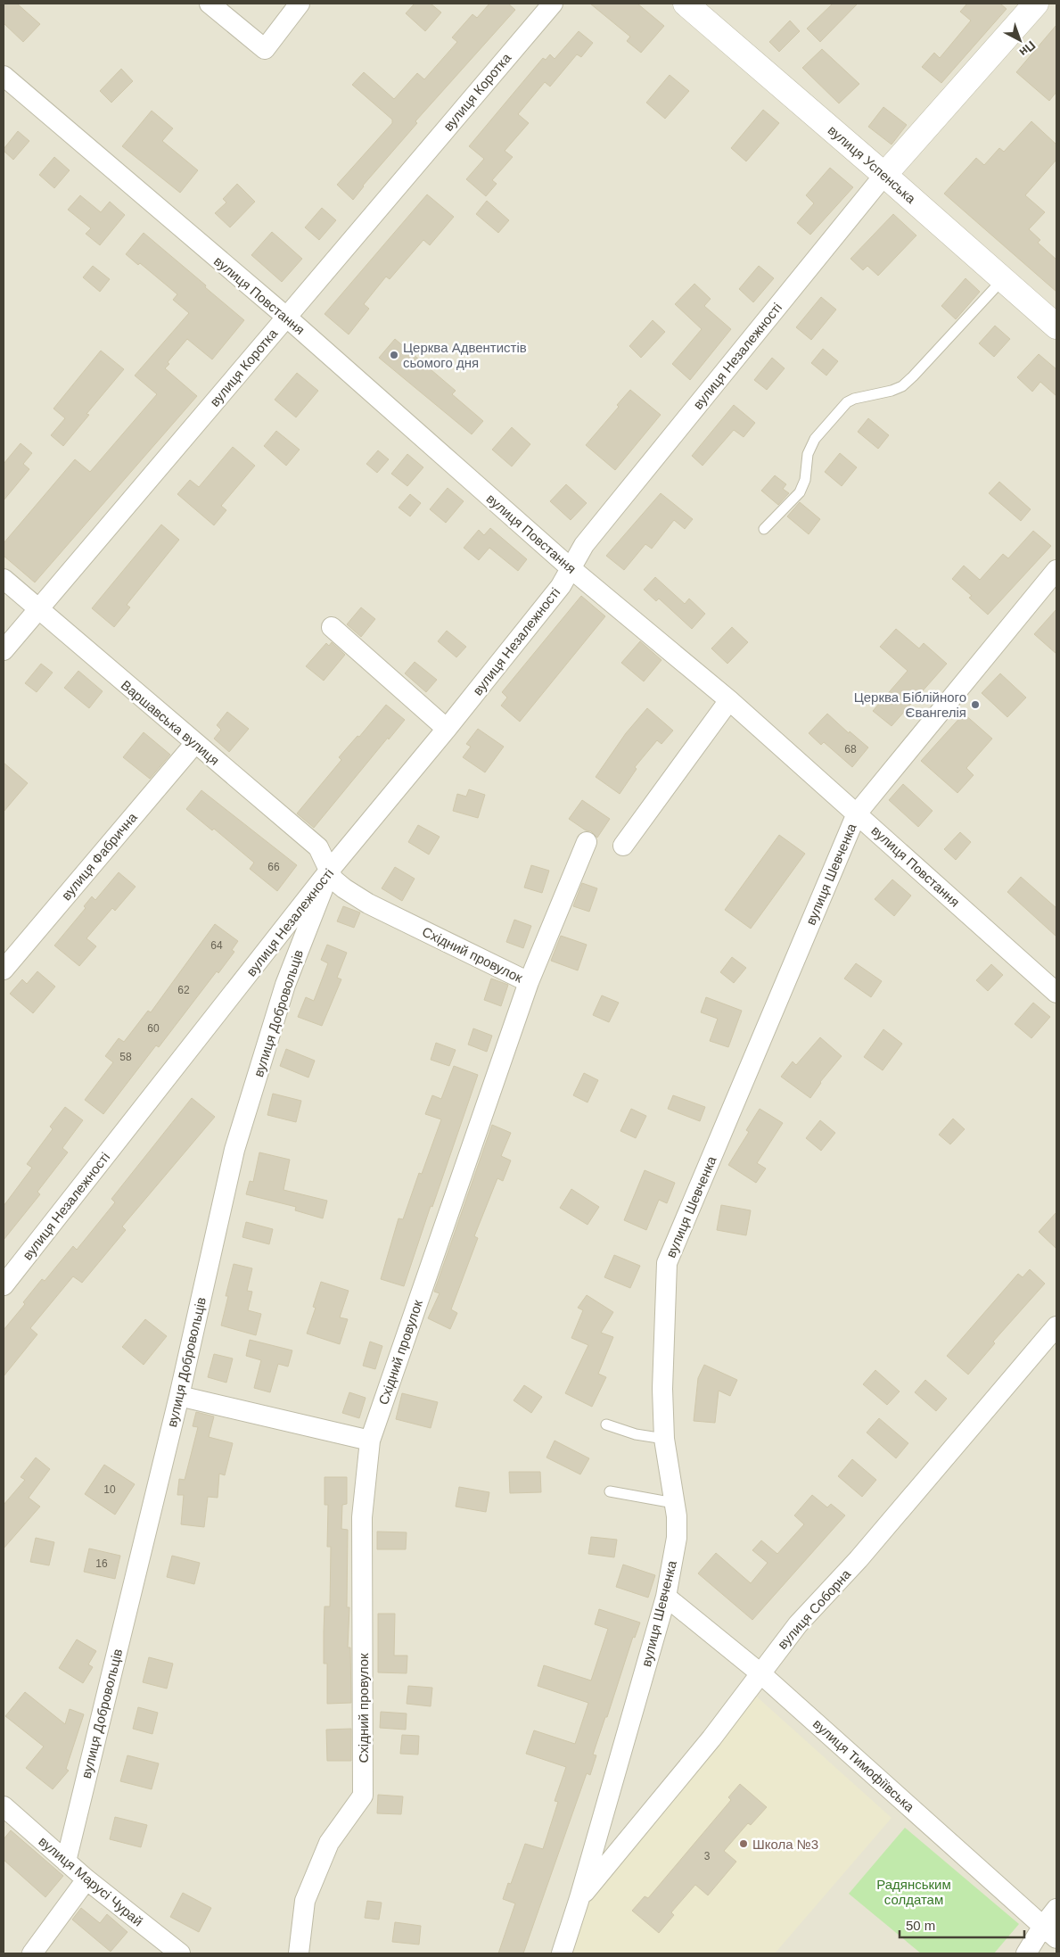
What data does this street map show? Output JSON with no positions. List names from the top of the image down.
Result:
{
  "streets": {
    "street": [
      "вулиця Коротка",
      "вулиця Успенська",
      "вулиця Повстання",
      "вулиця Незалежності",
      "Варшавська вулиця",
      "вулиця Фабрична",
      "вулиця Шевченка",
      "Східний провулок",
      "вулиця Добровольців",
      "вулиця Соборна",
      "вулиця Тимофіївська",
      "вулиця Марусі Чурай"
    ]
  },
  "crossings": [
    ["вулиця Коротка", "вулиця Повстання"],
    ["вулиця Коротка", "Варшавська вулиця"],
    ["вулиця Успенська", "вулиця Незалежності"],
    ["вулиця Повстання", "вулиця Незалежності"],
    ["вулиця Повстання", "вулиця Шевченка"],
    ["вулиця Незалежності", "Варшавська вулиця"],
    ["вулиця Незалежності", "Східний провулок"],
    ["вулиця Незалежності", "вулиця Добровольців"],
    ["Варшавська вулиця", "вулиця Фабрична"],
    ["Варшавська вулиця", "Східний провулок"],
    ["Варшавська вулиця", "вулиця Добровольців"],
    ["вулиця Шевченка", "вулиця Соборна"],
    ["вулиця Шевченка", "вулиця Тимофіївська"],
    ["Східний провулок", "вулиця Добровольців"],
    ["вулиця Добровольців", "вулиця Марусі Чурай"],
    ["вулиця Соборна", "вулиця Тимофіївська"]
  ],
  "parks": ["Радянським солдатам"],
  "places": ["Церква Адвентистів сьомого дня", "Церква Біблійного Євангелія", "Школа №3"],
  "house_numbers": [
    "68",
    "66",
    "64",
    "62",
    "60",
    "58",
    "10",
    "16",
    "3"
  ],
  "scale_bar": "50 m",
  "north": "bottom right"
}
